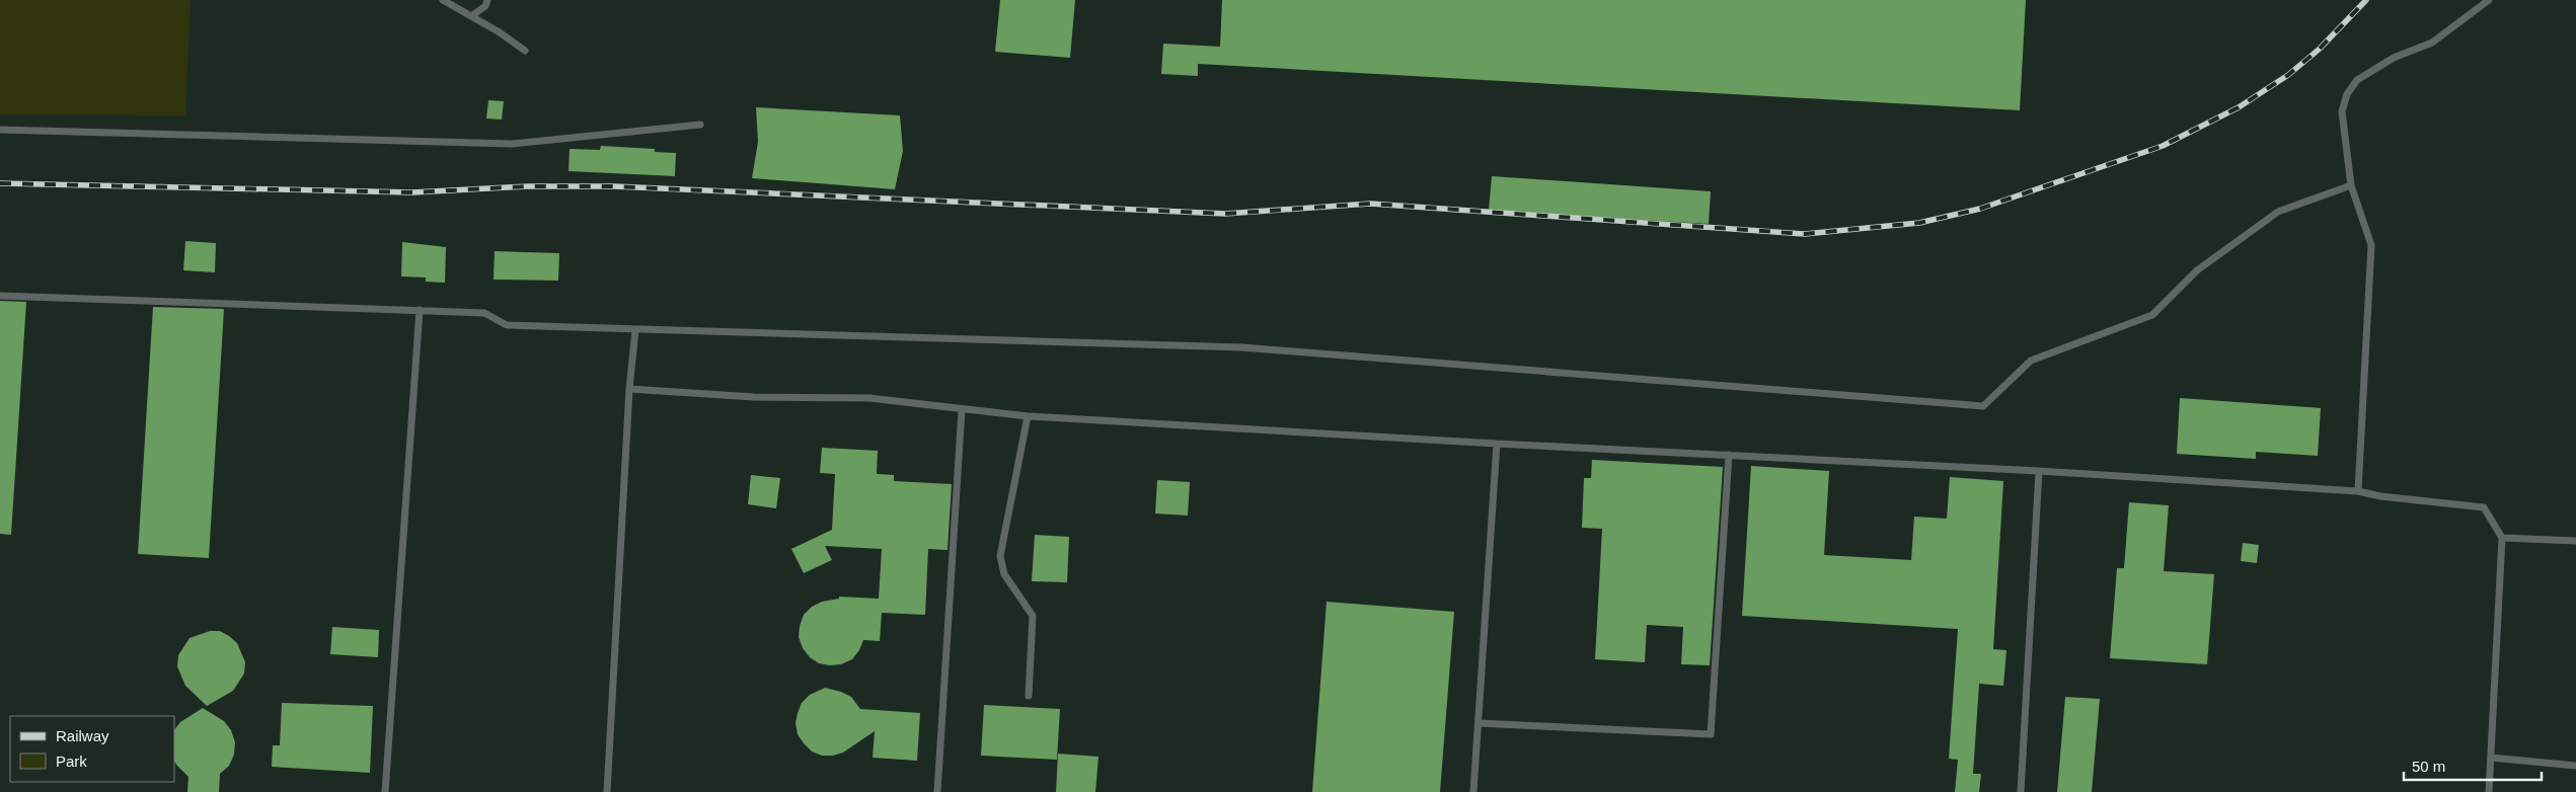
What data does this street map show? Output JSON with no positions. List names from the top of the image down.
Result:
{
  "legend": ["Railway", "Park"],
  "scale_bar": "50 m"
}
